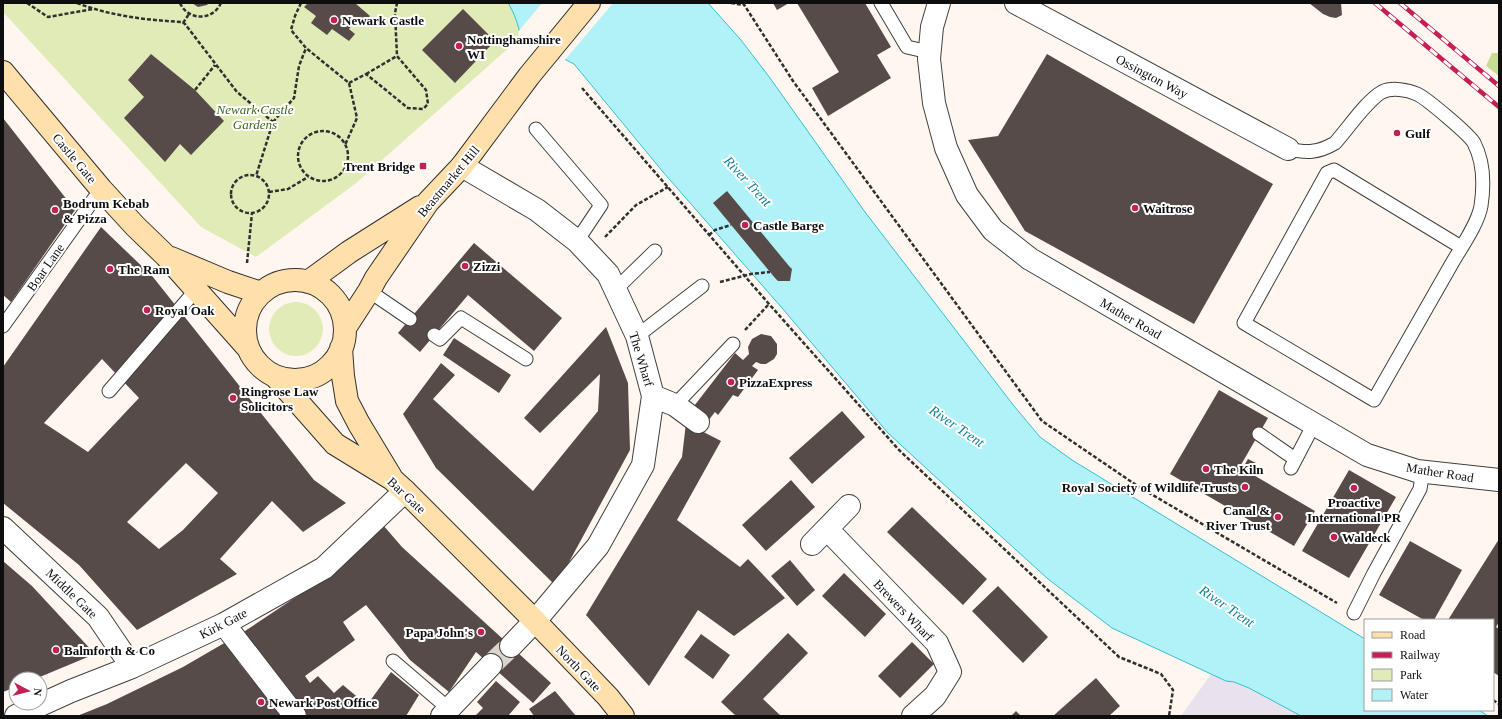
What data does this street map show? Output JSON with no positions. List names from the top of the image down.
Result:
{
  "streets": {
    "main road": [
      "Castle Gate",
      "Beastmarket Hill",
      "Bar Gate",
      "North Gate"
    ],
    "street": [
      "Ossington Way",
      "Mather Road",
      "The Wharf",
      "Middle Gate",
      "Brewers Wharf",
      "Kirk Gate"
    ],
    "lane": ["Boar Lane"]
  },
  "crossings": [
    ["Castle Gate", "Beastmarket Hill"],
    ["Castle Gate", "Boar Lane"],
    ["Castle Gate", "Bar Gate"],
    ["Beastmarket Hill", "The Wharf"],
    ["Beastmarket Hill", "Bar Gate"],
    ["The Wharf", "Bar Gate"],
    ["The Wharf", "North Gate"],
    ["Bar Gate", "Kirk Gate"],
    ["Bar Gate", "North Gate"],
    ["Middle Gate", "Kirk Gate"]
  ],
  "water": ["River Trent"],
  "parks": ["Newark Castle Gardens"],
  "places": {
    "other": [
      "Newark Castle",
      "Nottinghamshire WI",
      "Gulf",
      "Waitrose",
      "Bodrum Kebab & Pizza",
      "Castle Barge",
      "Zizzi",
      "The Ram",
      "Royal Oak",
      "PizzaExpress",
      "Ringrose Law Solicitors",
      "The Kiln",
      "Royal Society of Wildlife Trusts",
      "Proactive International PR",
      "Canal & River Trust",
      "Waldeck",
      "Papa John's",
      "Balmforth & Co",
      "Newark Post Office"
    ],
    "transit": ["Trent Bridge"]
  },
  "legend": [
    "Road",
    "Railway",
    "Park",
    "Water"
  ],
  "north": "right"
}
